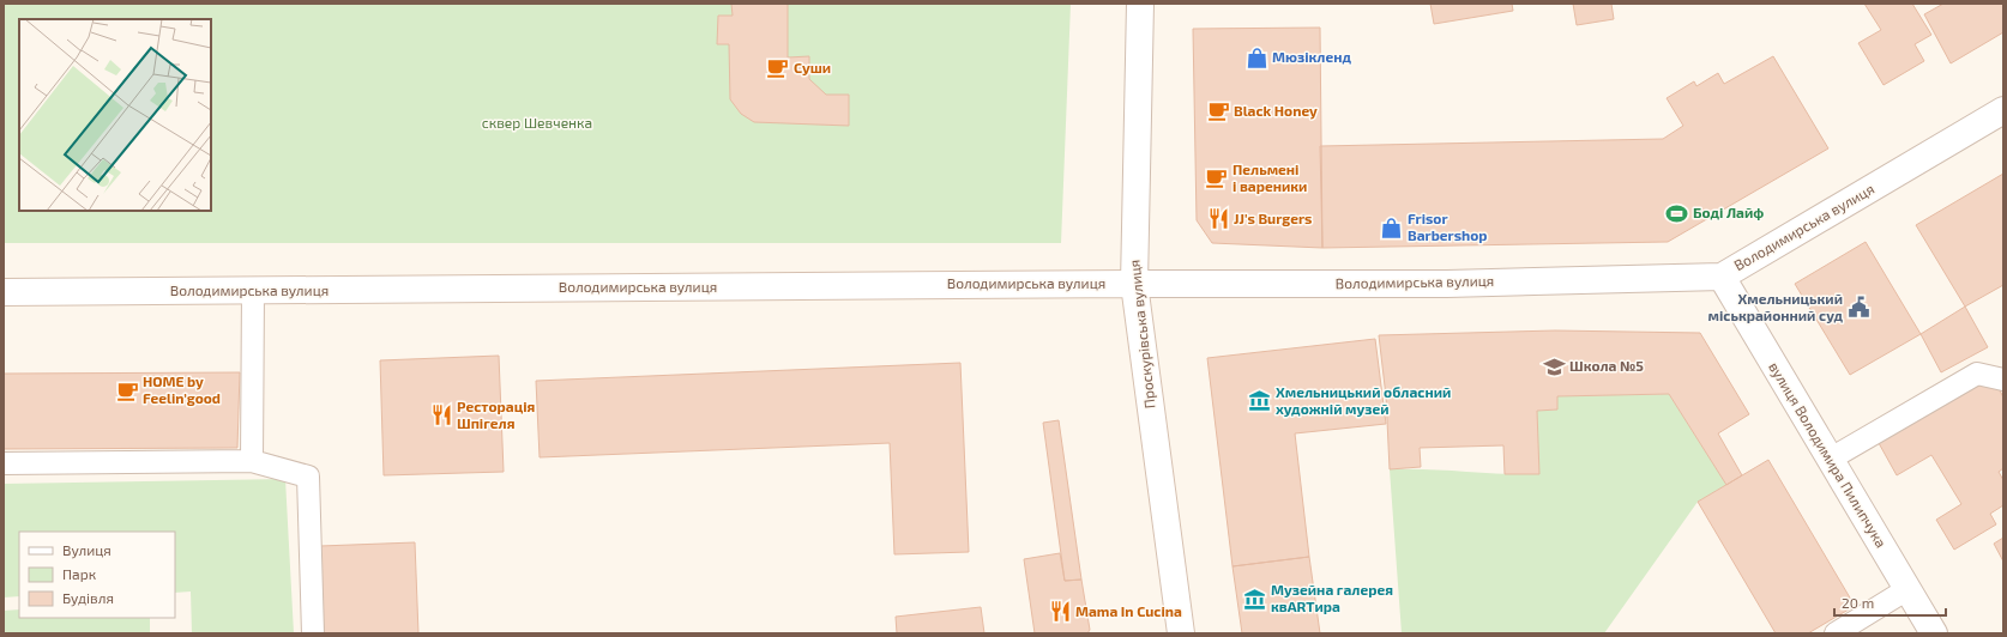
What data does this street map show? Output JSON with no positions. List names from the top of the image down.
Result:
{
  "streets": {
    "street": ["Володимирська вулиця", "Проскурівська вулиця", "вулиця Володимира Пилипчука"]
  },
  "crossings": [
    ["Володимирська вулиця", "Проскурівська вулиця"],
    ["Володимирська вулиця", "вулиця Володимира Пилипчука"]
  ],
  "parks": ["сквер Шевченка"],
  "places": {
    "shop": ["Мюзікленд", "Frisor Barbershop"],
    "cafe": [
      "Суши",
      "Black Honey",
      "Пельмені і вареники",
      "HOME by Feelin’good"
    ],
    "sports": ["Боді Лайф"],
    "restaurant": ["JJ's Burgers", "Ресторація Шпігеля", "Mama In Cucina"],
    "public building": ["Хмельницький міськрайонний суд"],
    "school or university": ["Школа №5"],
    "museum": ["Хмельницький обласний художній музей", "Музейна галерея квARTира"]
  },
  "legend": ["Вулиця", "Парк", "Будівля"],
  "scale_bar": "20 m"
}
